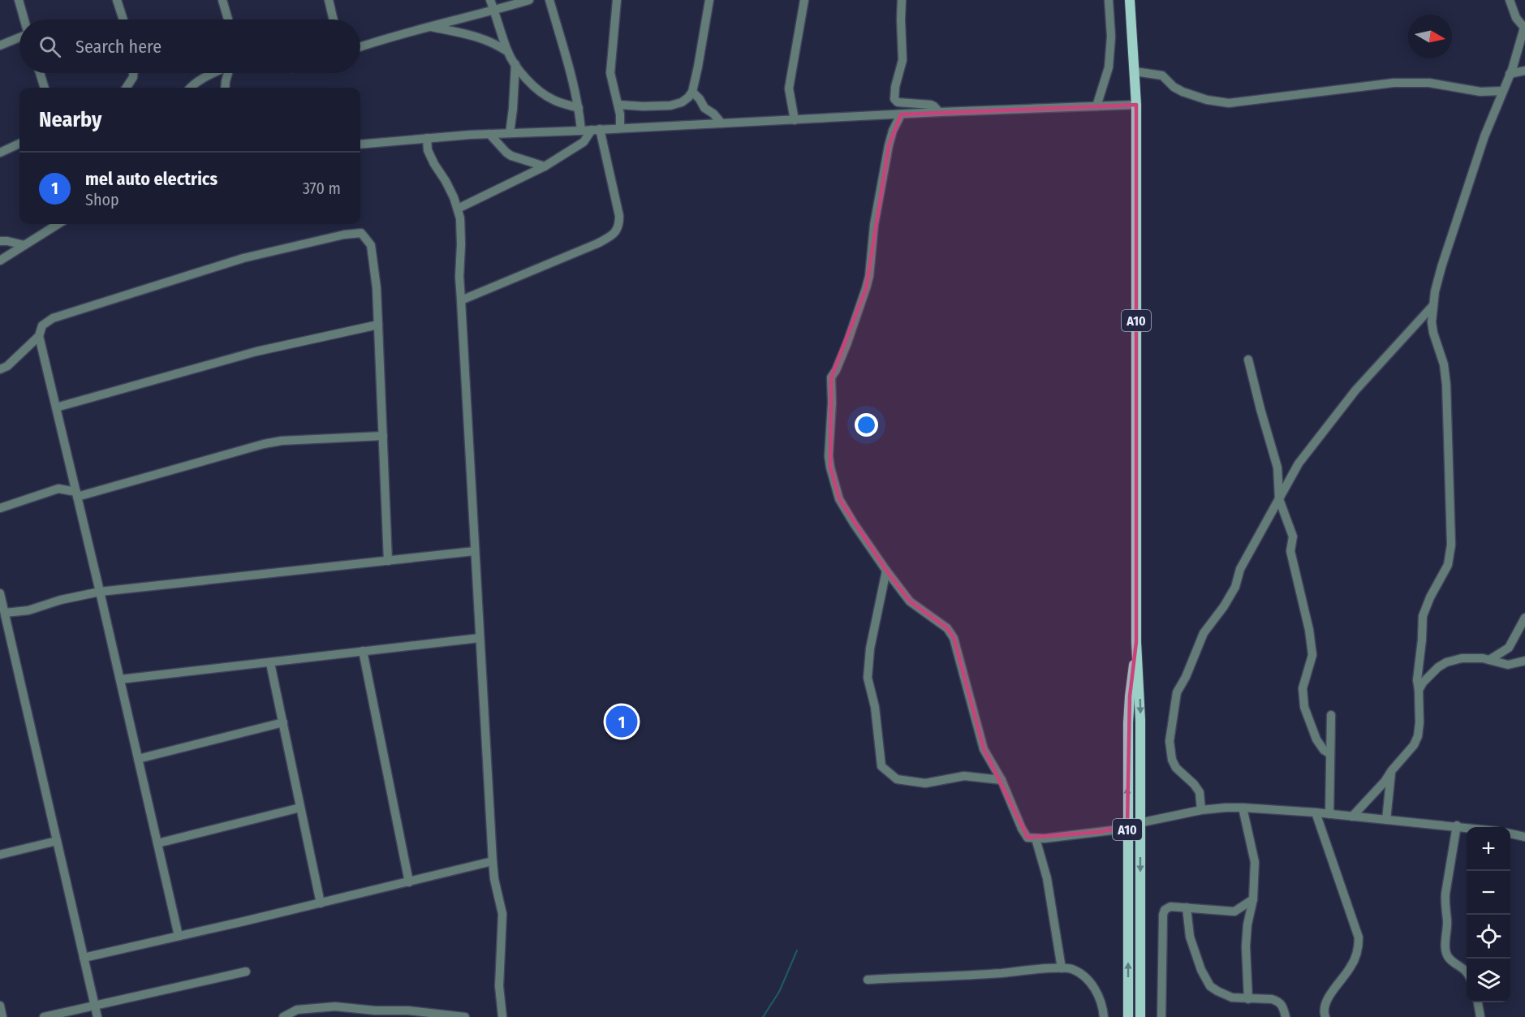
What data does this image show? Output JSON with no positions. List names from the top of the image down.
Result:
{
  "streets": {
    "main road": ["A10"]
  },
  "north": "right",
  "page": {
    "search": "Search here",
    "heading": "Nearby",
    "list": [
      {
        "mark": "1",
        "name": "mel auto electrics",
        "note": "Shop",
        "value": "370 m"
      }
    ],
    "pins": "1",
    "map_buttons": ["+", "−"]
  }
}
